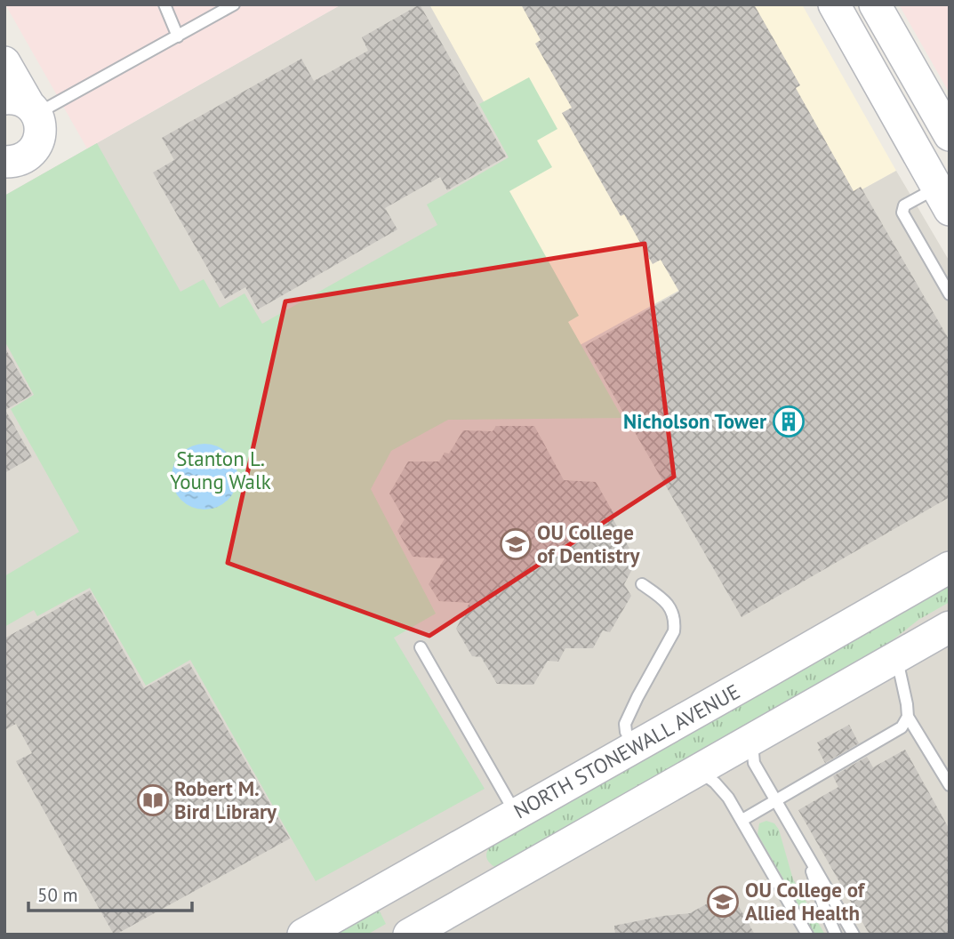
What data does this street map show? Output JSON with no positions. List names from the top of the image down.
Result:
{
  "streets": {
    "main road": ["NORTH STONEWALL AVENUE"]
  },
  "parks": ["Stanton L. Young Walk"],
  "places": {
    "building": ["Nicholson Tower"],
    "school or university": ["OU College of Dentistry", "OU College of Allied Health"],
    "library": ["Robert M. Bird Library"]
  },
  "scale_bar": "50 m"
}
